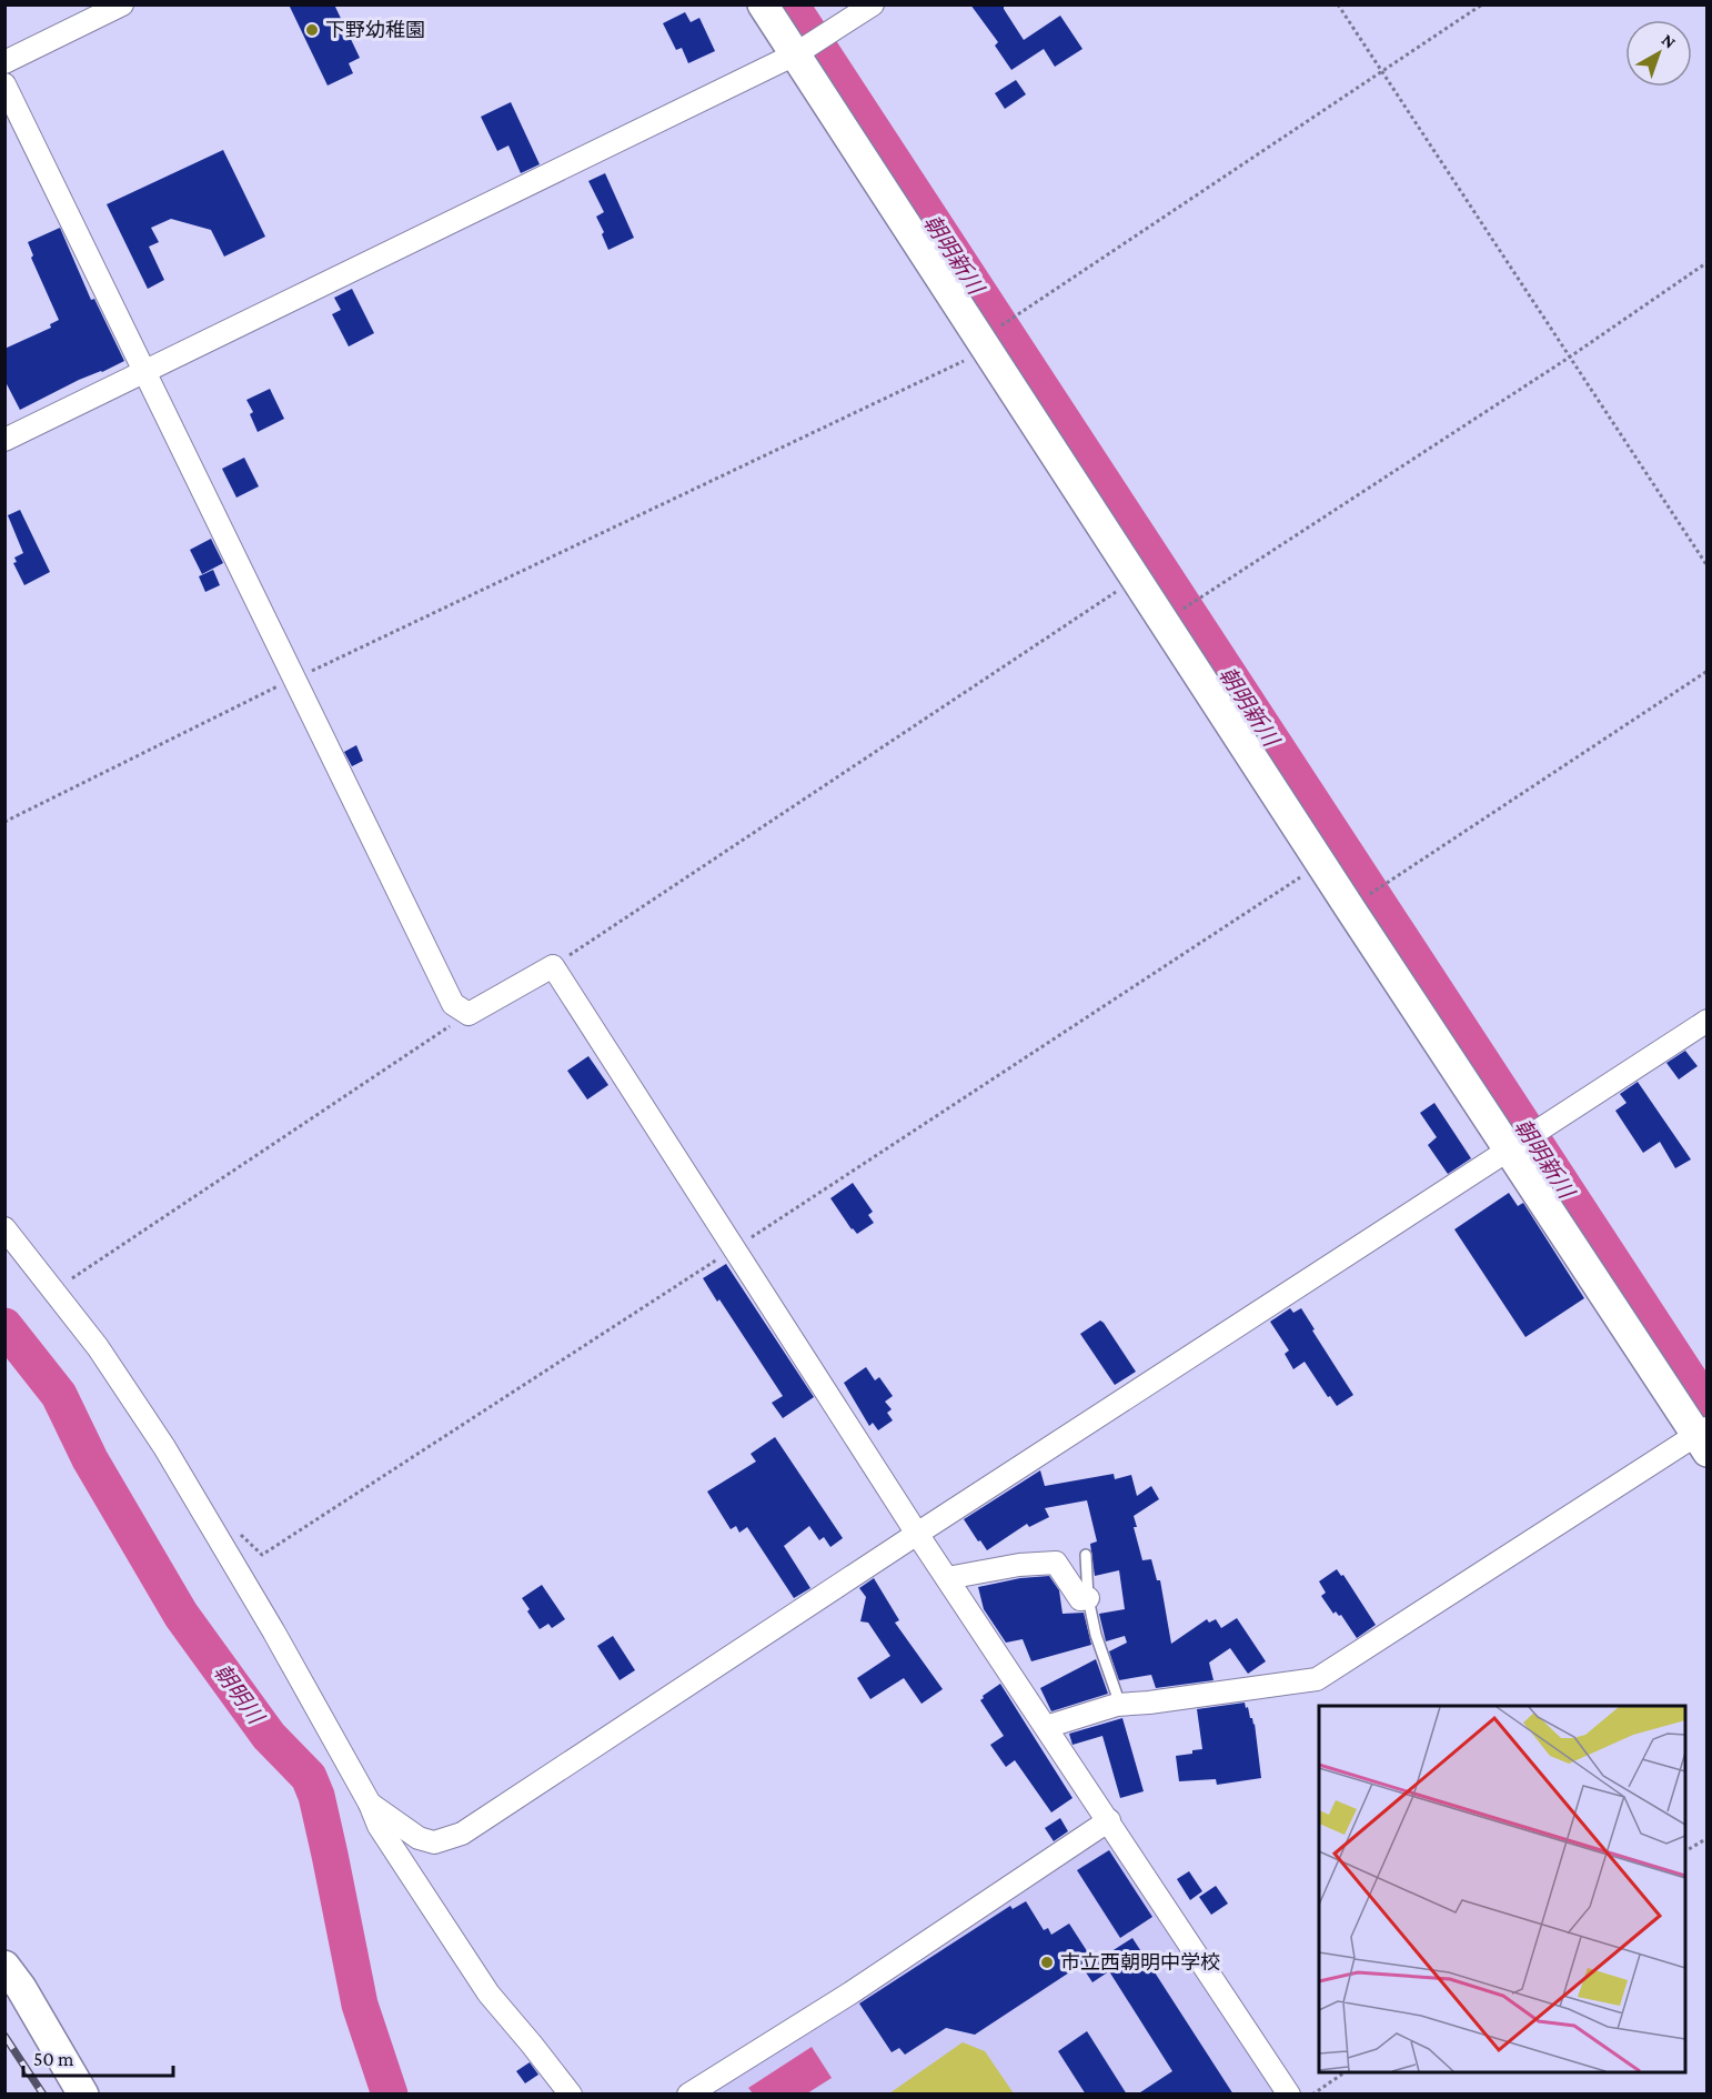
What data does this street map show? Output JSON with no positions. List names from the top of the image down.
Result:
{
  "water": ["朝明新川", "朝明川"],
  "places": ["下野幼稚園", "市立西朝明中学校"],
  "scale_bar": "50 m",
  "north": "top right"
}
